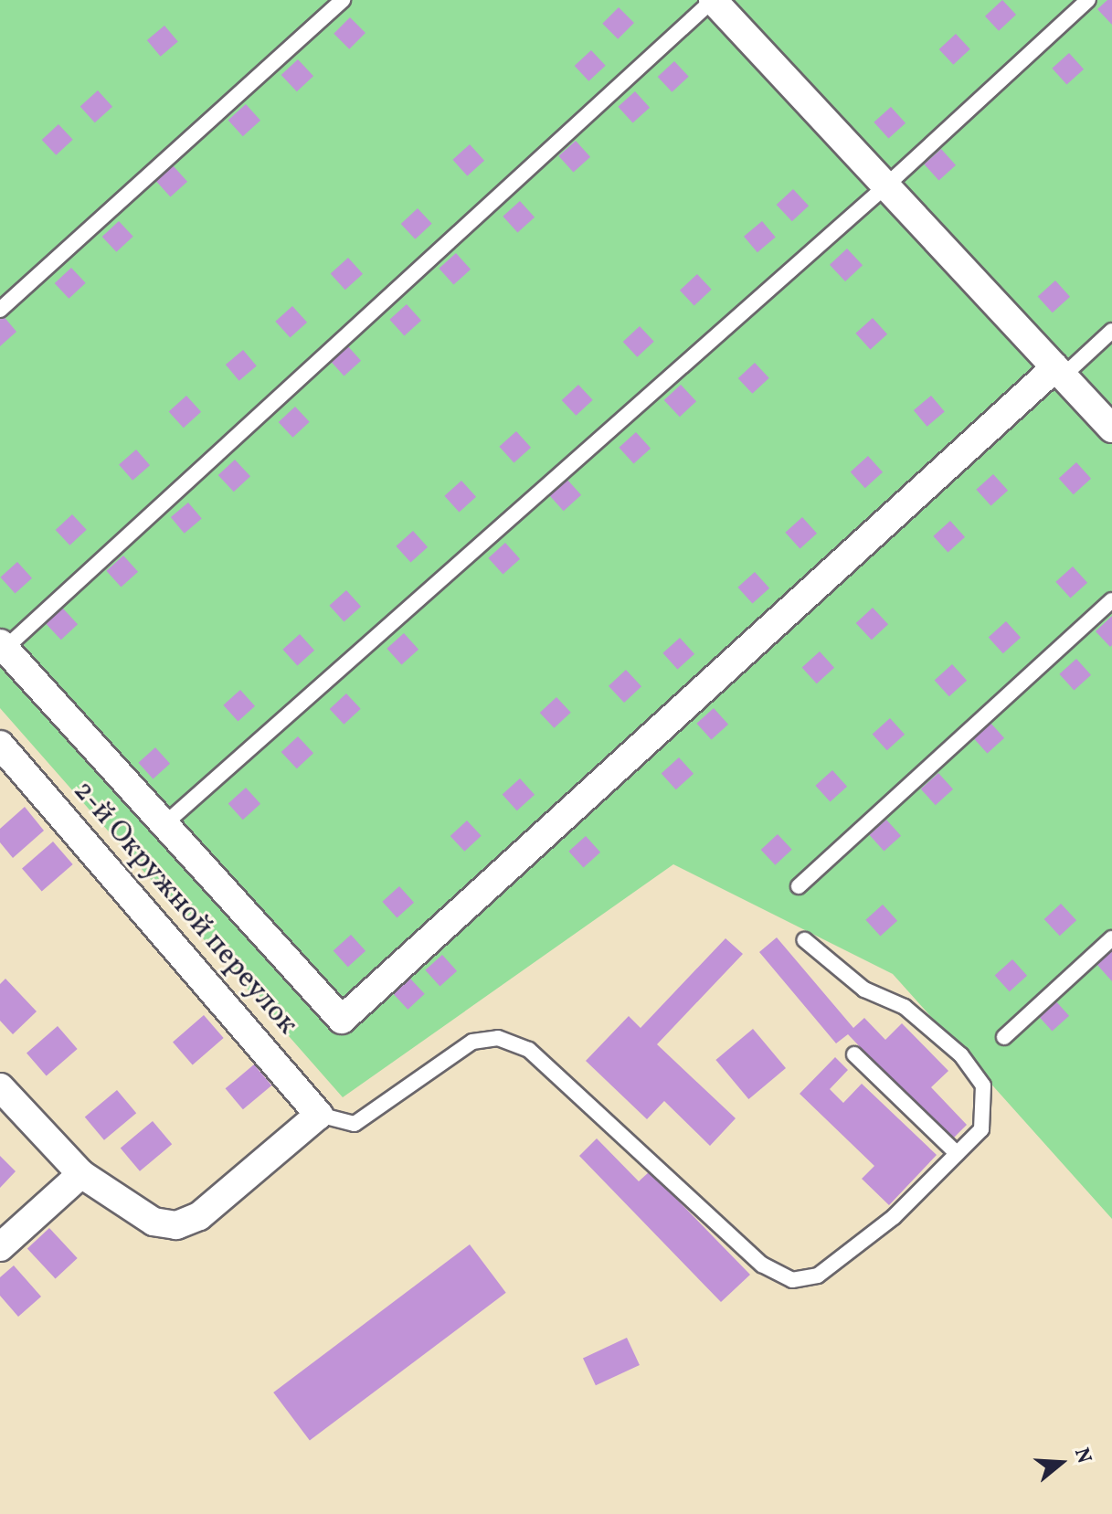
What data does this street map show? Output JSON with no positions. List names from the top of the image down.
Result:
{
  "streets": {
    "street": ["2-й Окружной переулок"]
  },
  "north": "right"
}
